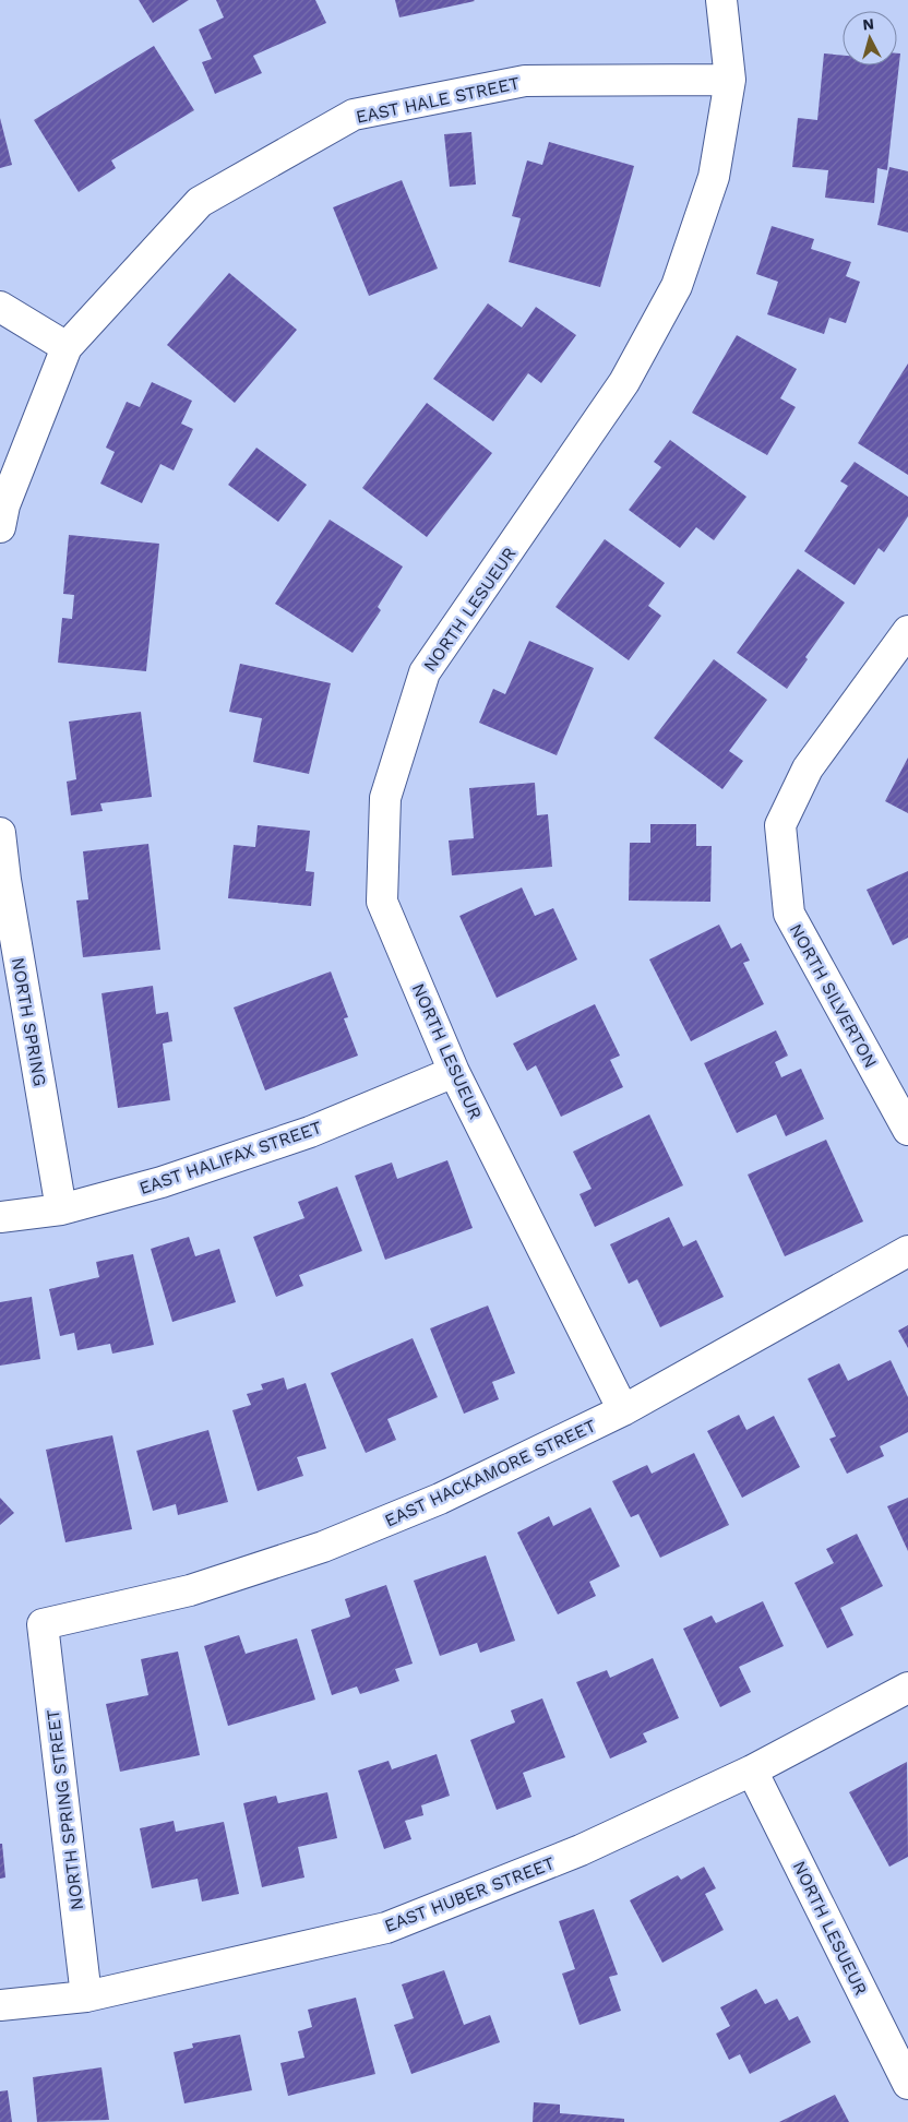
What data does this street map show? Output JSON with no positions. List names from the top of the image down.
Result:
{
  "streets": {
    "street": [
      "EAST HALE STREET",
      "NORTH LESUEUR",
      "NORTH SILVERTON",
      "NORTH SPRING",
      "EAST HALIFAX STREET",
      "EAST HACKAMORE STREET",
      "NORTH SPRING STREET",
      "EAST HUBER STREET"
    ]
  },
  "crossings": [
    ["EAST HALE STREET", "NORTH LESUEUR"],
    ["NORTH LESUEUR", "EAST HALIFAX STREET"],
    ["NORTH LESUEUR", "EAST HACKAMORE STREET"],
    ["NORTH LESUEUR", "EAST HUBER STREET"],
    ["NORTH SPRING", "EAST HALIFAX STREET"],
    ["EAST HACKAMORE STREET", "NORTH SPRING STREET"],
    ["NORTH SPRING STREET", "EAST HUBER STREET"]
  ],
  "north": "top"
}
